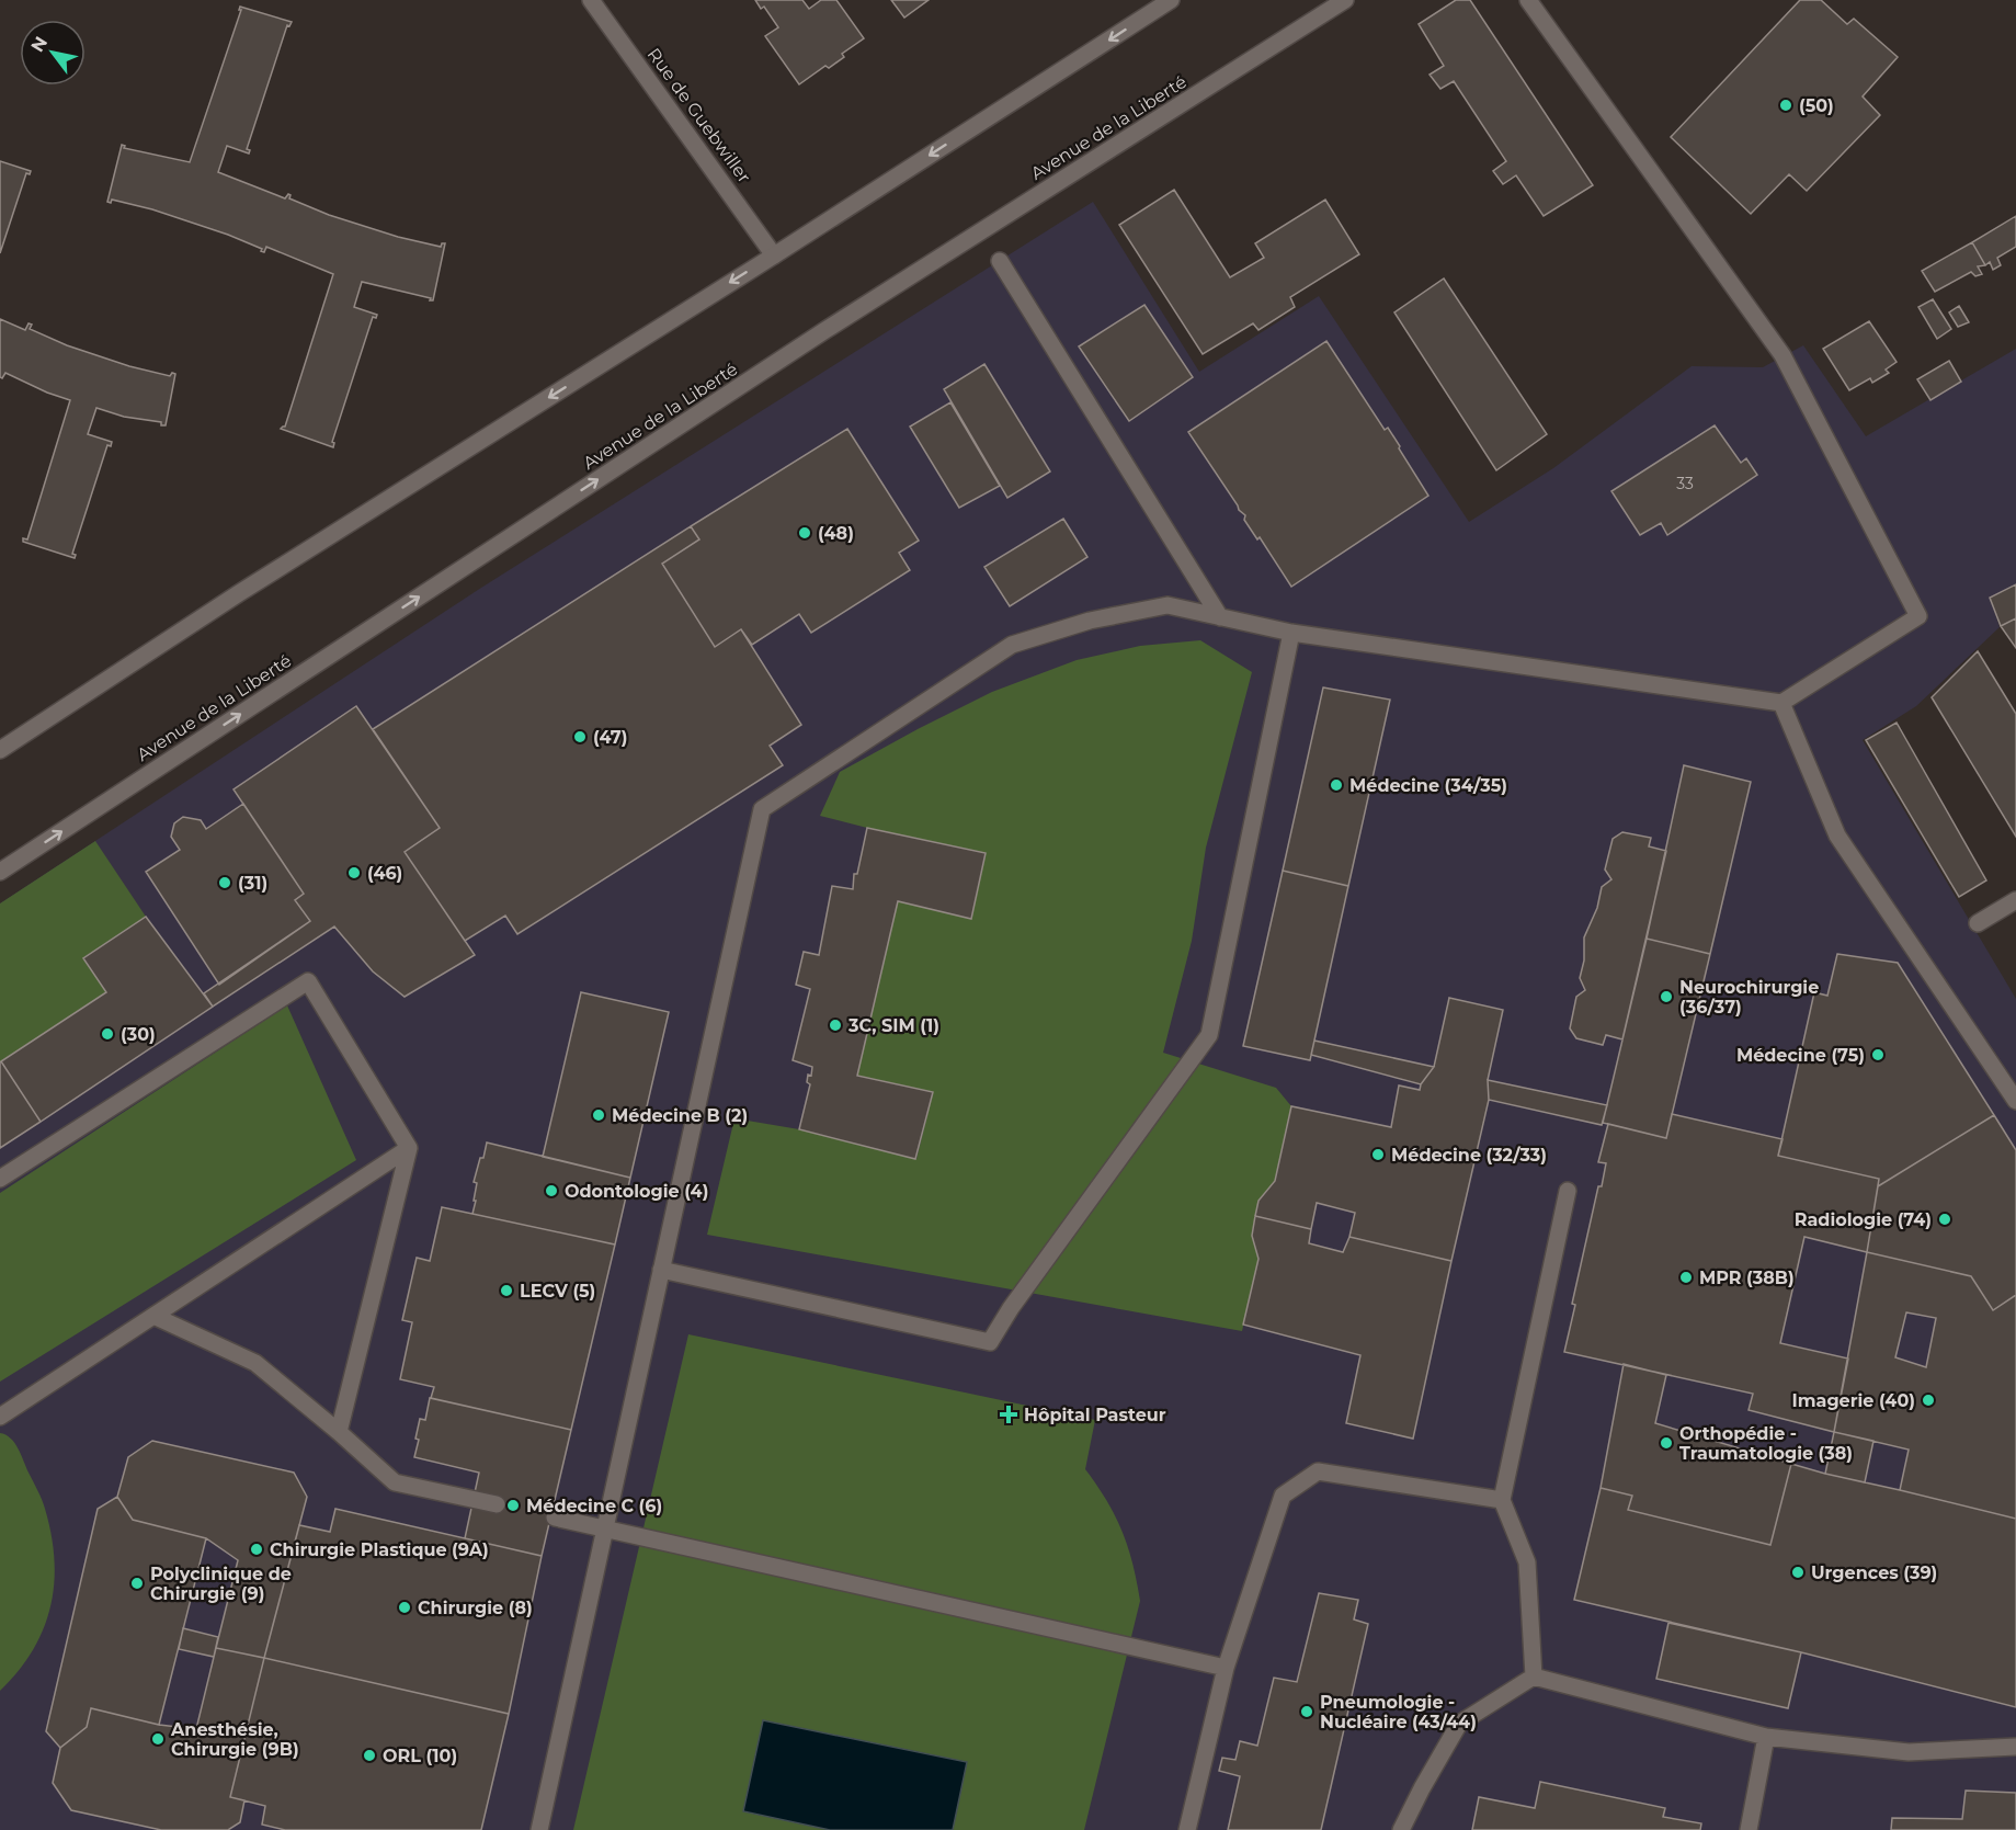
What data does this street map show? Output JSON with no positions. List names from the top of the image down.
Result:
{
  "streets": {
    "main road": ["Rue de Guebwiller", "Avenue de la Liberté"]
  },
  "places": {
    "other": [
      "(50)",
      "(48)",
      "(47)",
      "Médecine (34/35)",
      "(46)",
      "(31)",
      "Neurochirurgie (36/37)",
      "3C, SIM (1)",
      "(30)",
      "Médecine (75)",
      "Médecine B (2)",
      "Médecine (32/33)",
      "Odontologie (4)",
      "Radiologie (74)",
      "MPR (38B)",
      "LECV (5)",
      "Imagerie (40)",
      "Orthopédie - Traumatologie (38)",
      "Médecine C (6)",
      "Chirurgie Plastique (9A)",
      "Urgences (39)",
      "Polyclinique de Chirurgie (9)",
      "Chirurgie (8)",
      "Pneumologie - Nucléaire (43/44)",
      "Anesthésie, Chirurgie (9B)",
      "ORL (10)"
    ],
    "health": ["Hôpital Pasteur"]
  },
  "house_numbers": ["33"],
  "north": "top left"
}
